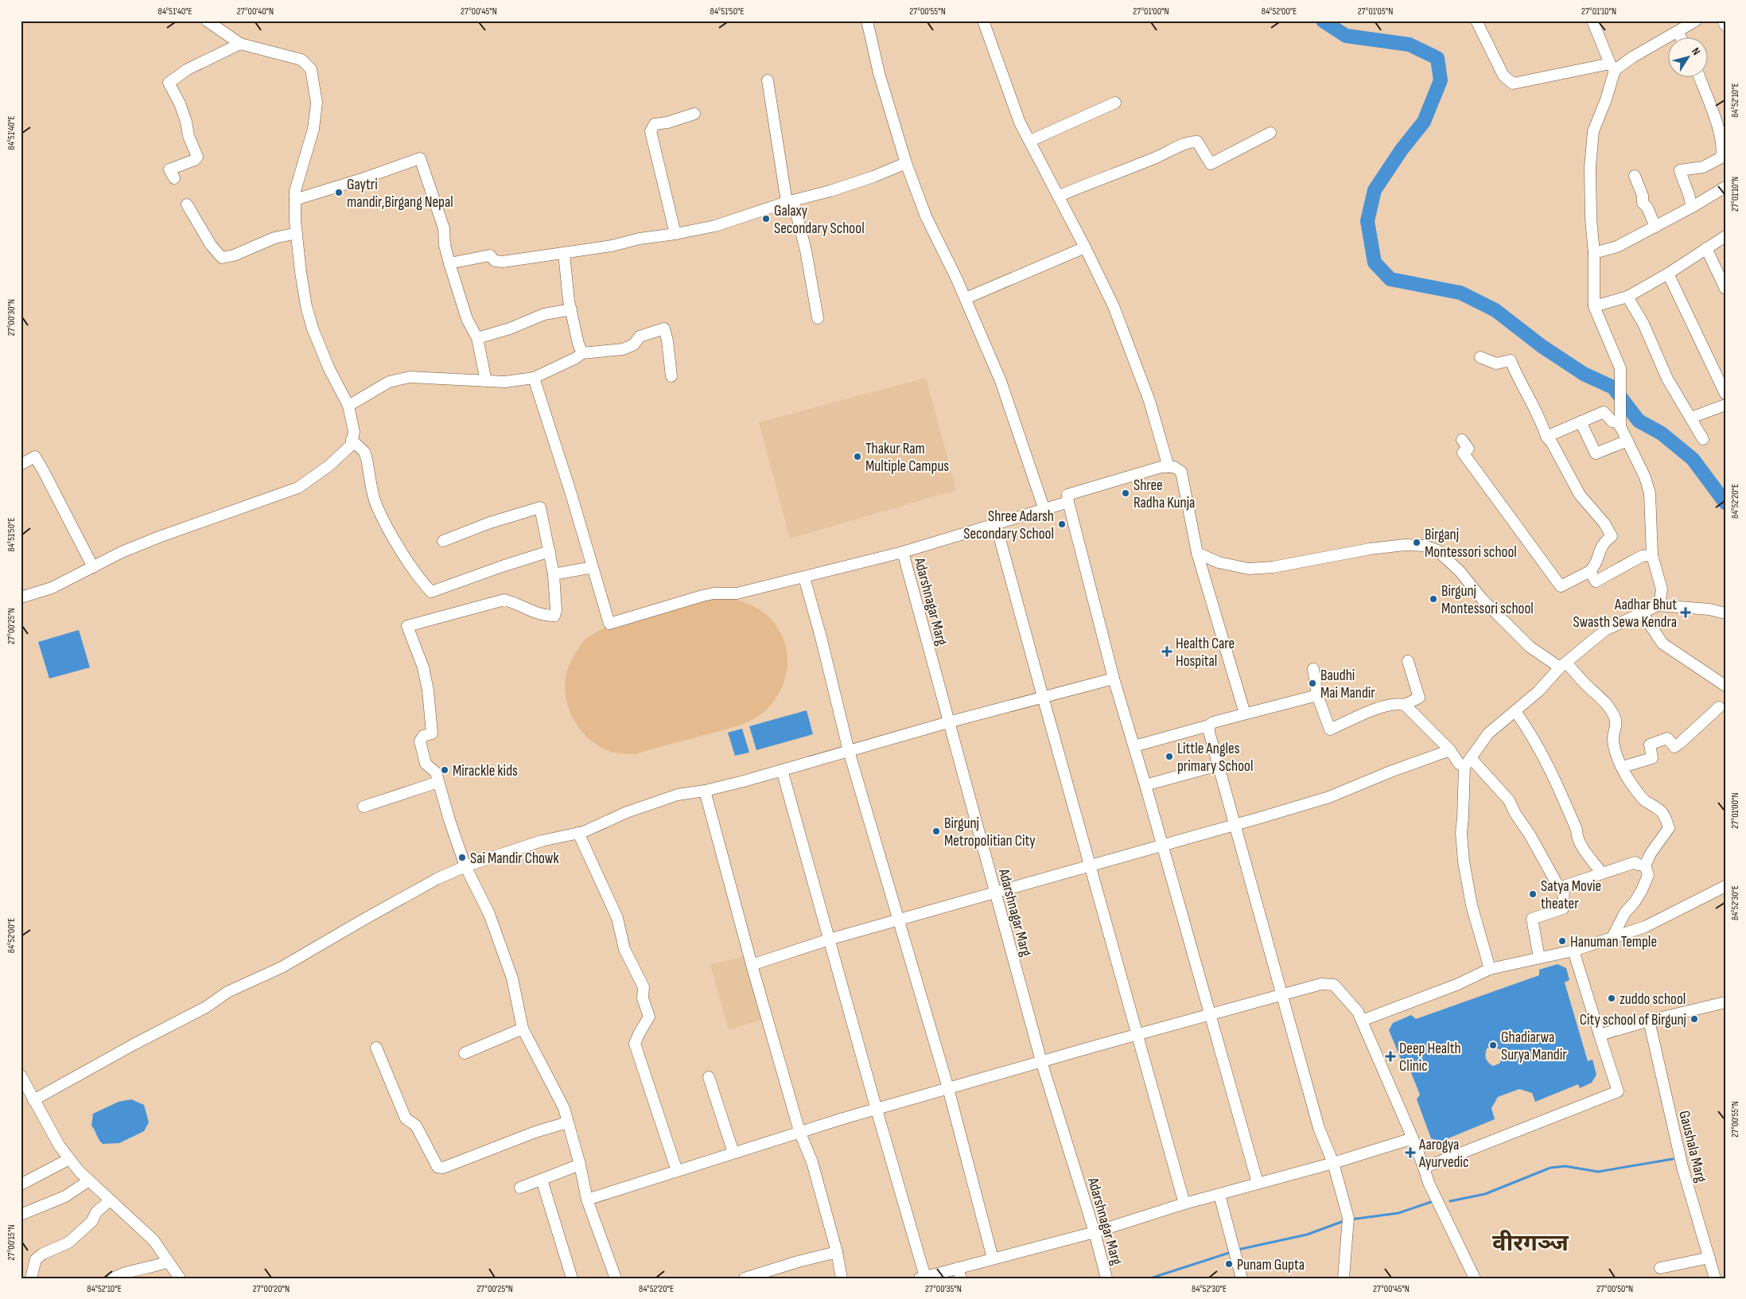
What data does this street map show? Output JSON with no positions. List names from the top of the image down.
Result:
{
  "streets": {
    "street": ["Adarshnagar Marg", "Gaushala Marg"]
  },
  "districts": ["वीरगञ्ज"],
  "places": {
    "other": [
      "Gaytri mandir,Birgang Nepal",
      "Galaxy Secondary School",
      "Thakur Ram Multiple Campus",
      "Shree Radha Kunja",
      "Shree Adarsh Secondary School",
      "Birganj Montessori school",
      "Birgunj Montessori school",
      "Baudhi Mai Mandir",
      "Little Angles primary School",
      "Mirackle kids",
      "Birgunj Metropolitian City",
      "Sai Mandir Chowk",
      "Satya Movie theater",
      "Hanuman Temple",
      "zuddo school",
      "City school of Birgunj",
      "Ghadiarwa Surya Mandir",
      "Punam Gupta"
    ],
    "health": [
      "Aadhar Bhut Swasth Sewa Kendra",
      "Health Care Hospital",
      "Deep Health Clinic",
      "Aarogya Ayurvedic"
    ]
  },
  "north": "top right",
  "coordinates": [
    "84°51'40\"E",
    "27°00'40\"N",
    "27°00'45\"N",
    "84°51'50\"E",
    "27°00'55\"N",
    "27°01'00\"N",
    "84°52'00\"E",
    "27°01'05\"N",
    "27°01'10\"N",
    "84°52'10\"E",
    "27°00'30\"N",
    "84°52'20\"E",
    "27°00'25\"N",
    "84°52'30\"E",
    "27°00'15\"N",
    "27°00'20\"N",
    "27°00'35\"N",
    "27°00'50\"N"
  ]
}
